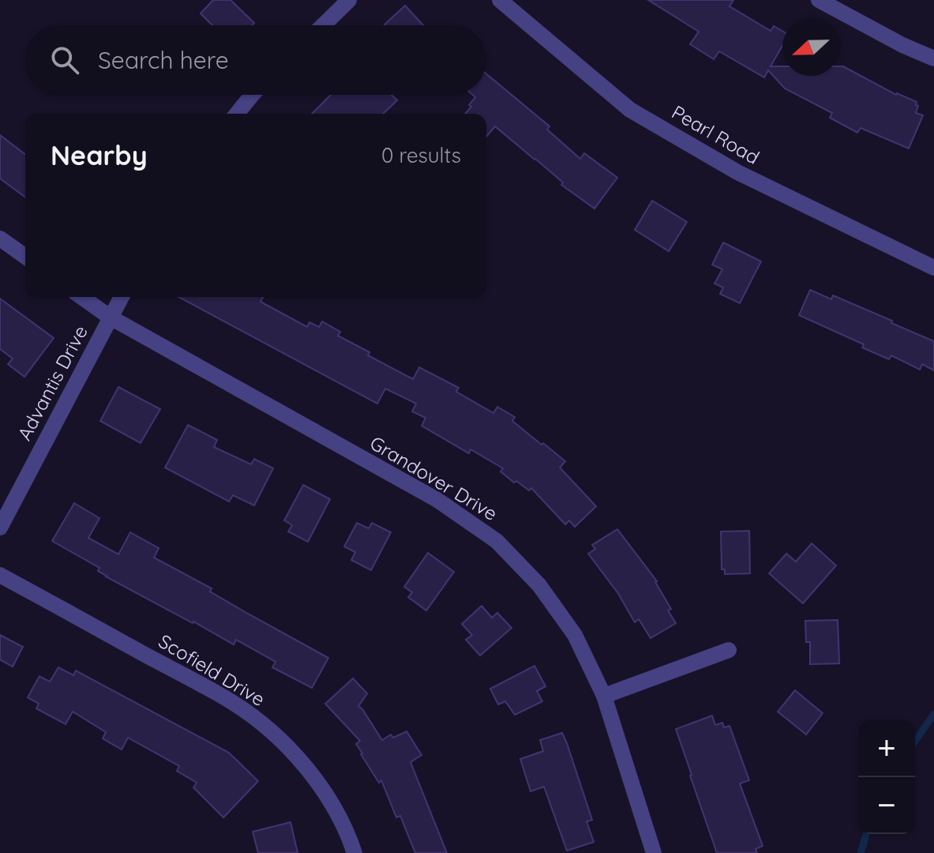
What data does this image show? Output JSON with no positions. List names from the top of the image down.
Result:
{
  "streets": {
    "street": [
      "Pearl Road",
      "Advantis Drive",
      "Grandover Drive",
      "Scofield Drive"
    ]
  },
  "crossings": [
    ["Advantis Drive", "Grandover Drive"]
  ],
  "north": "left",
  "page": {
    "search": "Search here",
    "heading": ["Nearby", "0 results"],
    "map_buttons": ["+", "−"]
  }
}
